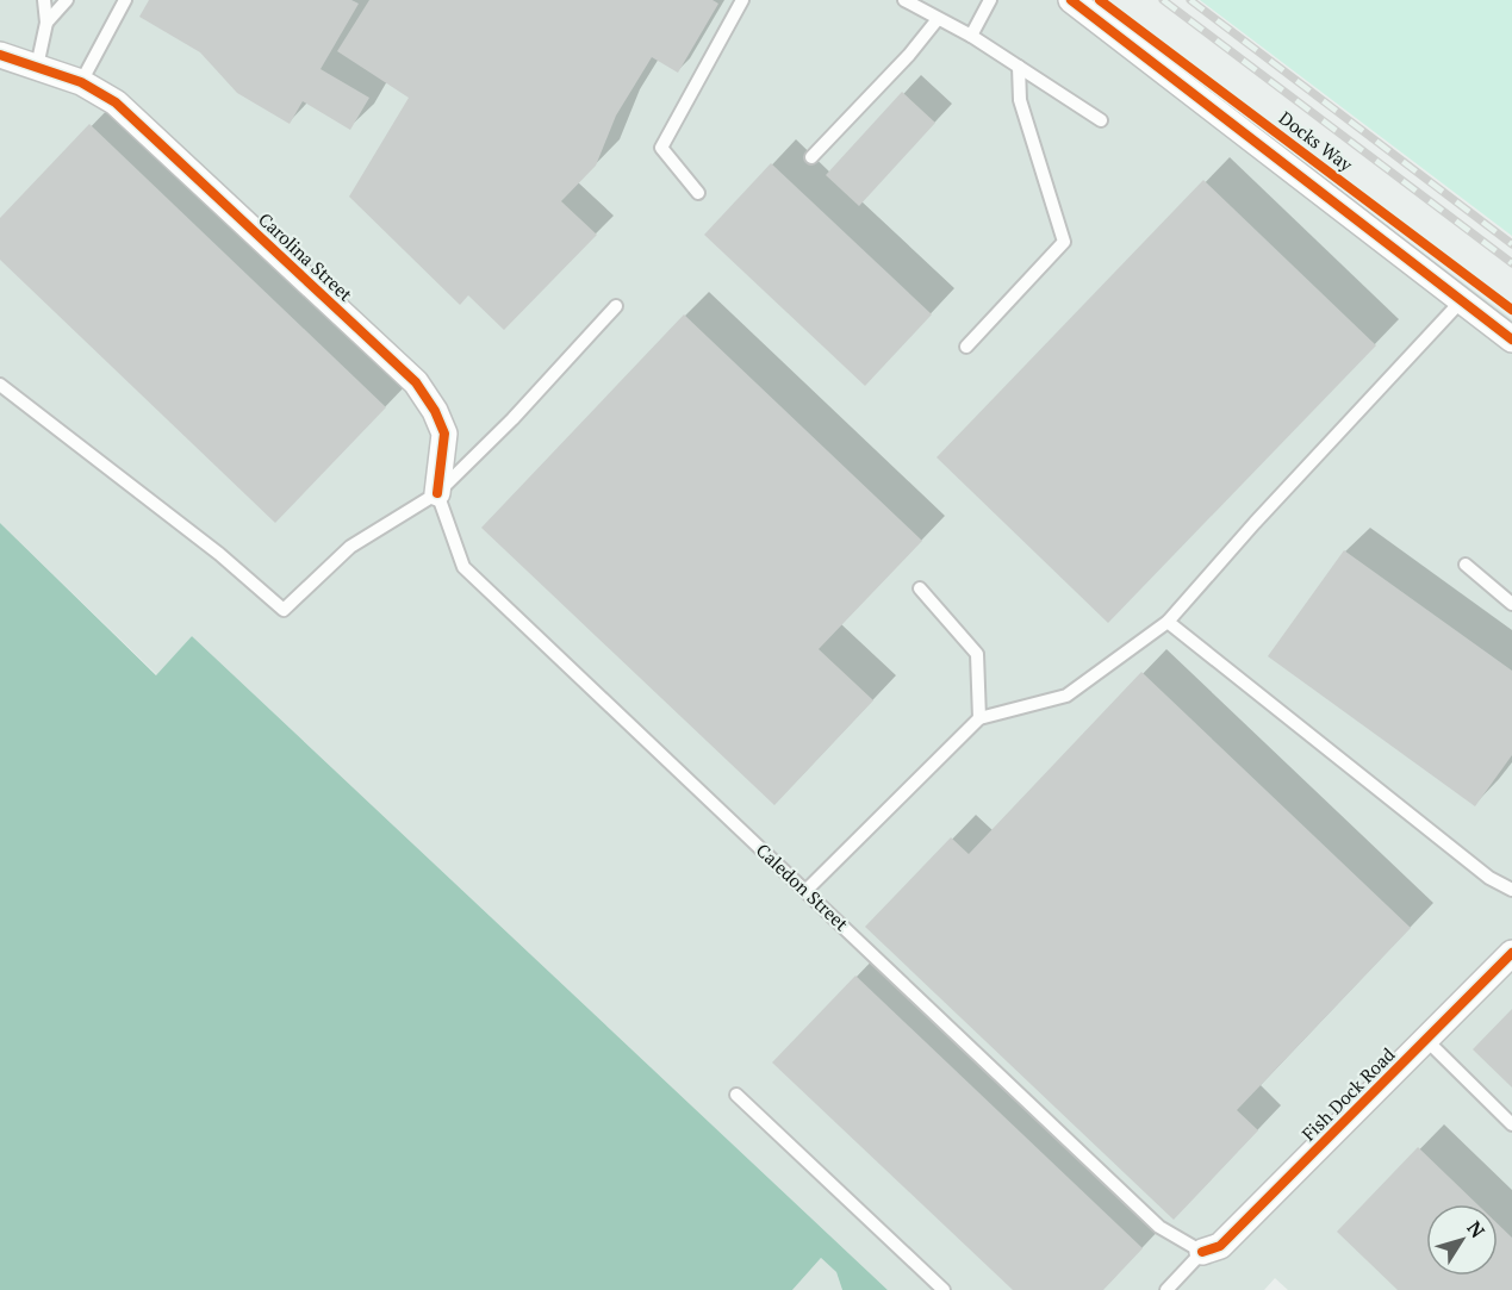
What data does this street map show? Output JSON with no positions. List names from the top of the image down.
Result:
{
  "streets": {
    "street": ["Carolina Street", "Fish Dock Road"],
    "lane": ["Caledon Street"],
    "cycle path": ["Docks Way"]
  },
  "crossings": [
    ["Carolina Street", "Caledon Street"],
    ["Caledon Street", "Fish Dock Road"]
  ],
  "north": "top right"
}
